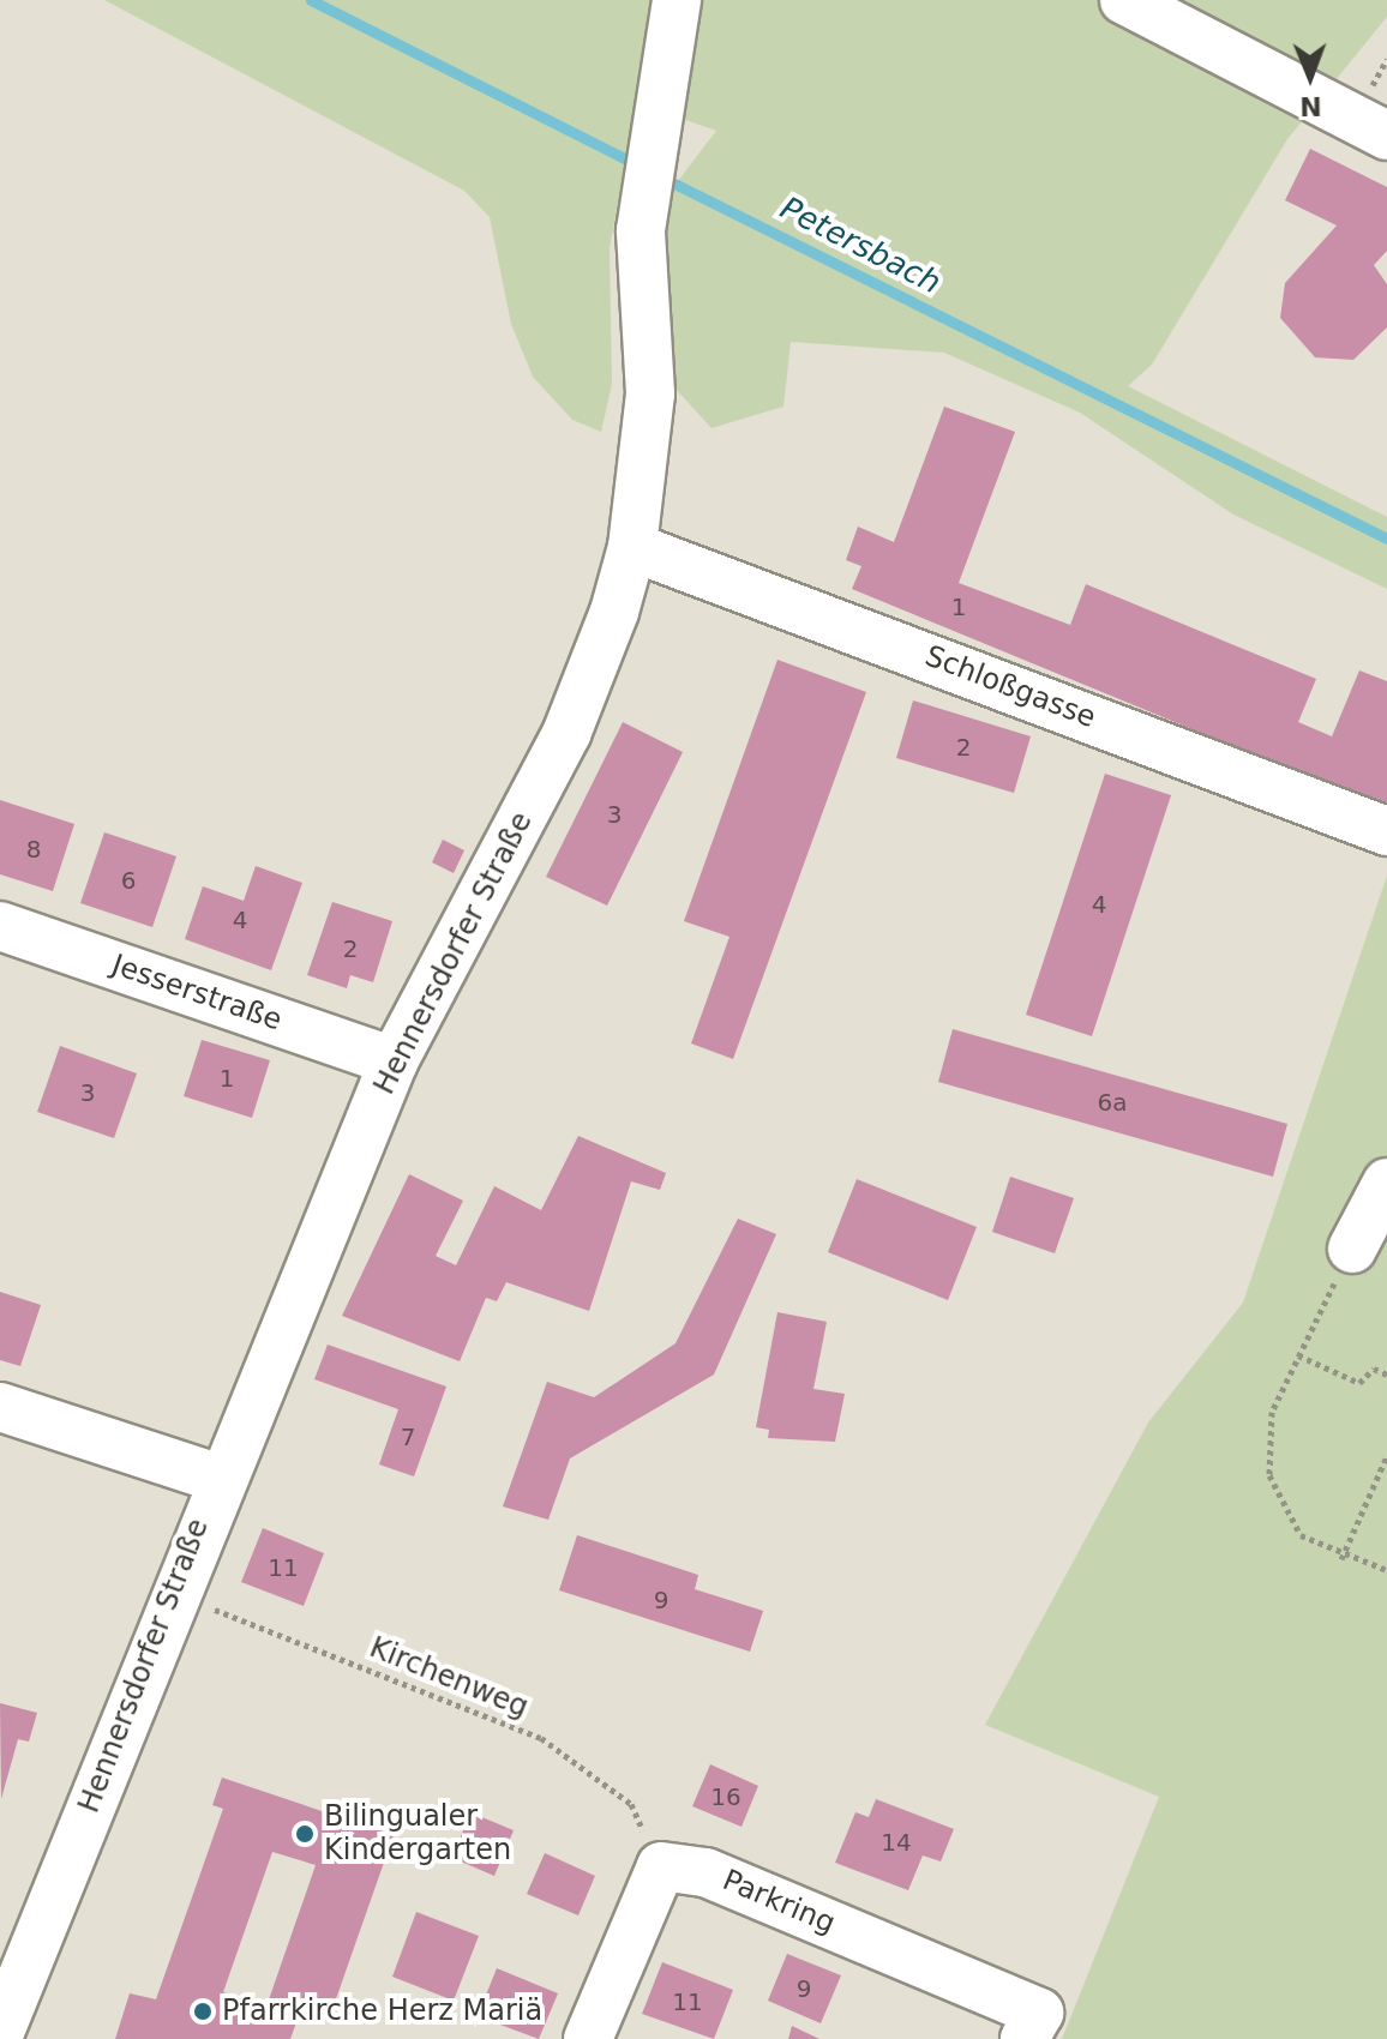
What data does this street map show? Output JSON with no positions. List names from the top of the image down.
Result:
{
  "streets": {
    "street": [
      "Schloßgasse",
      "Hennersdorfer Straße",
      "Jesserstraße",
      "Parkring"
    ],
    "path": ["Kirchenweg"]
  },
  "crossings": [
    ["Schloßgasse", "Hennersdorfer Straße"],
    ["Hennersdorfer Straße", "Jesserstraße"],
    ["Hennersdorfer Straße", "Kirchenweg"],
    ["Kirchenweg", "Parkring"]
  ],
  "water": ["Petersbach"],
  "places": ["Bilingualer Kindergarten", "Pfarrkirche Herz Mariä"],
  "house_numbers": [
    "1",
    "2",
    "3",
    "8",
    "6",
    "4",
    "4",
    "2",
    "1",
    "3",
    "6a",
    "7",
    "11",
    "9",
    "16",
    "14",
    "9",
    "11"
  ],
  "north": "bottom"
}
